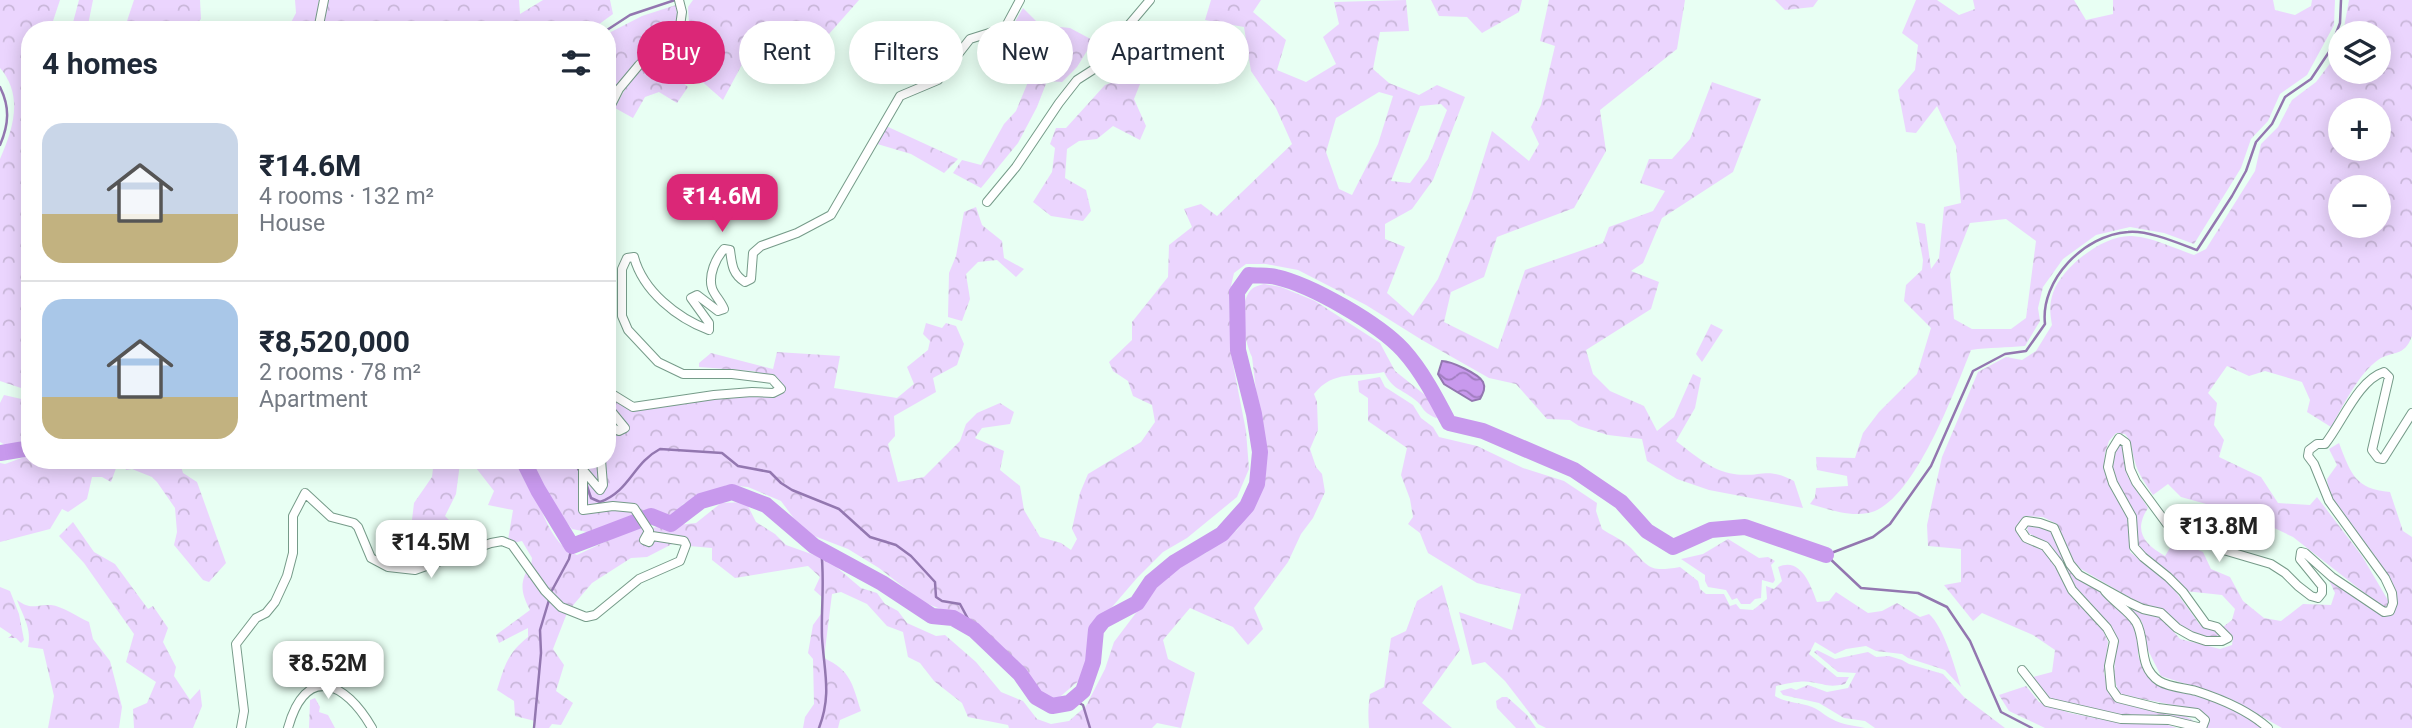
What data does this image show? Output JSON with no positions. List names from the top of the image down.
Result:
{
  "page": {
    "map_buttons": ["+", "−"],
    "chip": [
      "Buy",
      "Rent",
      "Filters",
      "New",
      "Apartment"
    ],
    "heading": "4 homes",
    "list": [
      {
        "name": "₹14.6M",
        "note": "4 rooms · 132 m² · House"
      },
      {
        "name": "₹8,520,000",
        "note": "2 rooms · 78 m² · Apartment"
      }
    ],
    "price": [
      "₹14.6M",
      "₹13.8M",
      "₹14.5M",
      "₹8.52M"
    ]
  }
}
